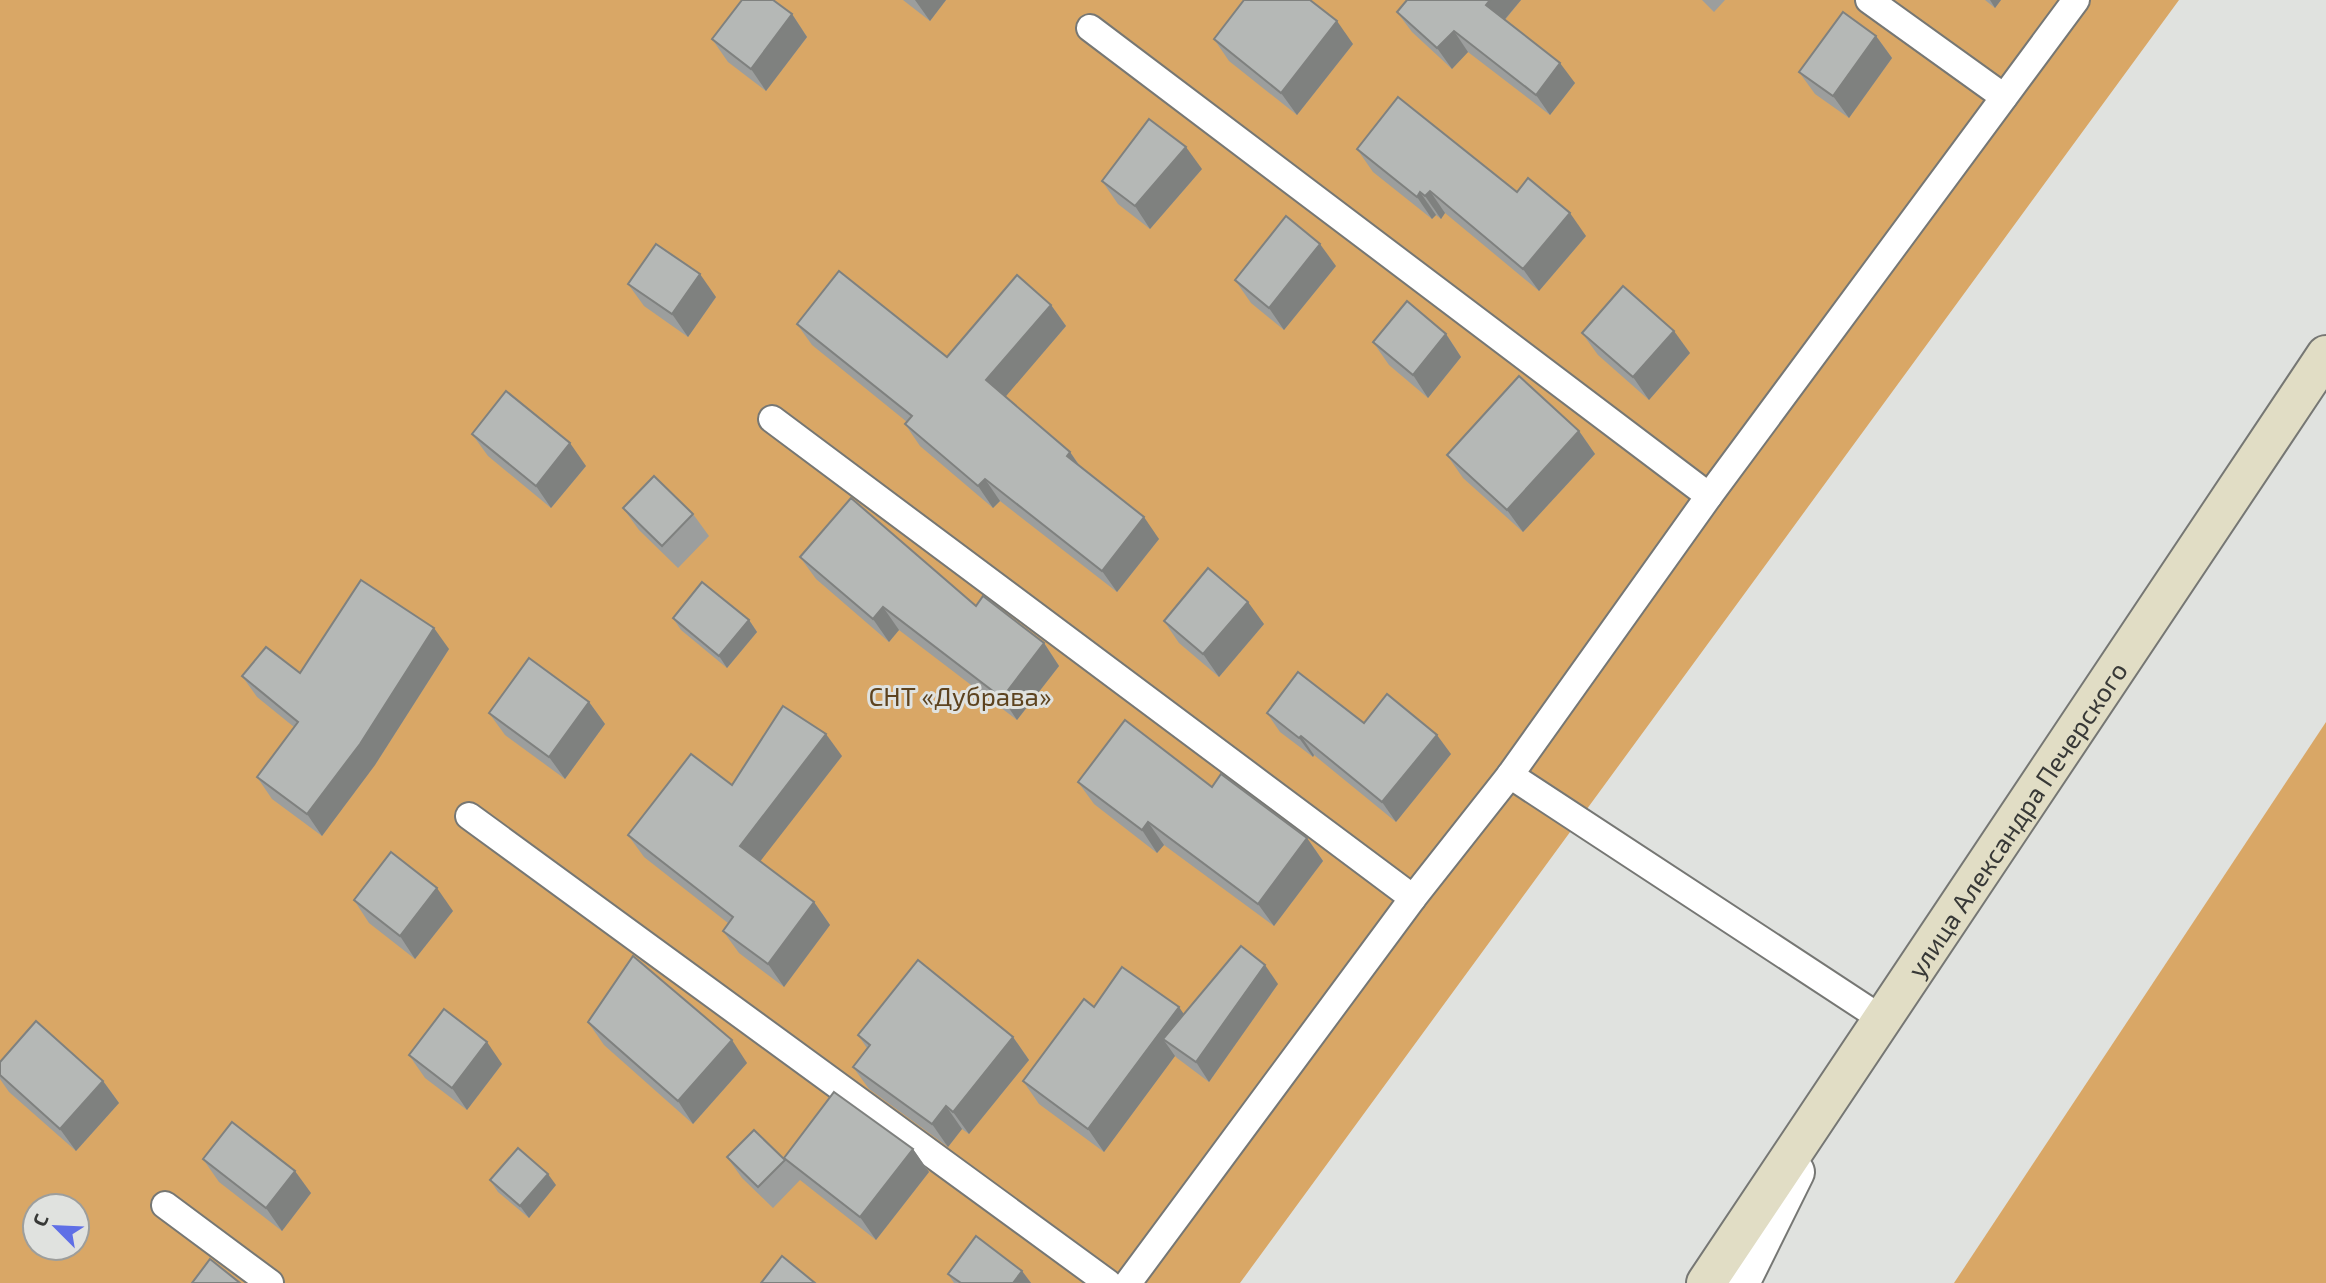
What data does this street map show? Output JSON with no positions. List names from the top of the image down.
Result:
{
  "streets": {
    "main road": ["улица Александра Печерского"]
  },
  "parks": ["СНТ «Дубрава»"],
  "north": "top left"
}
